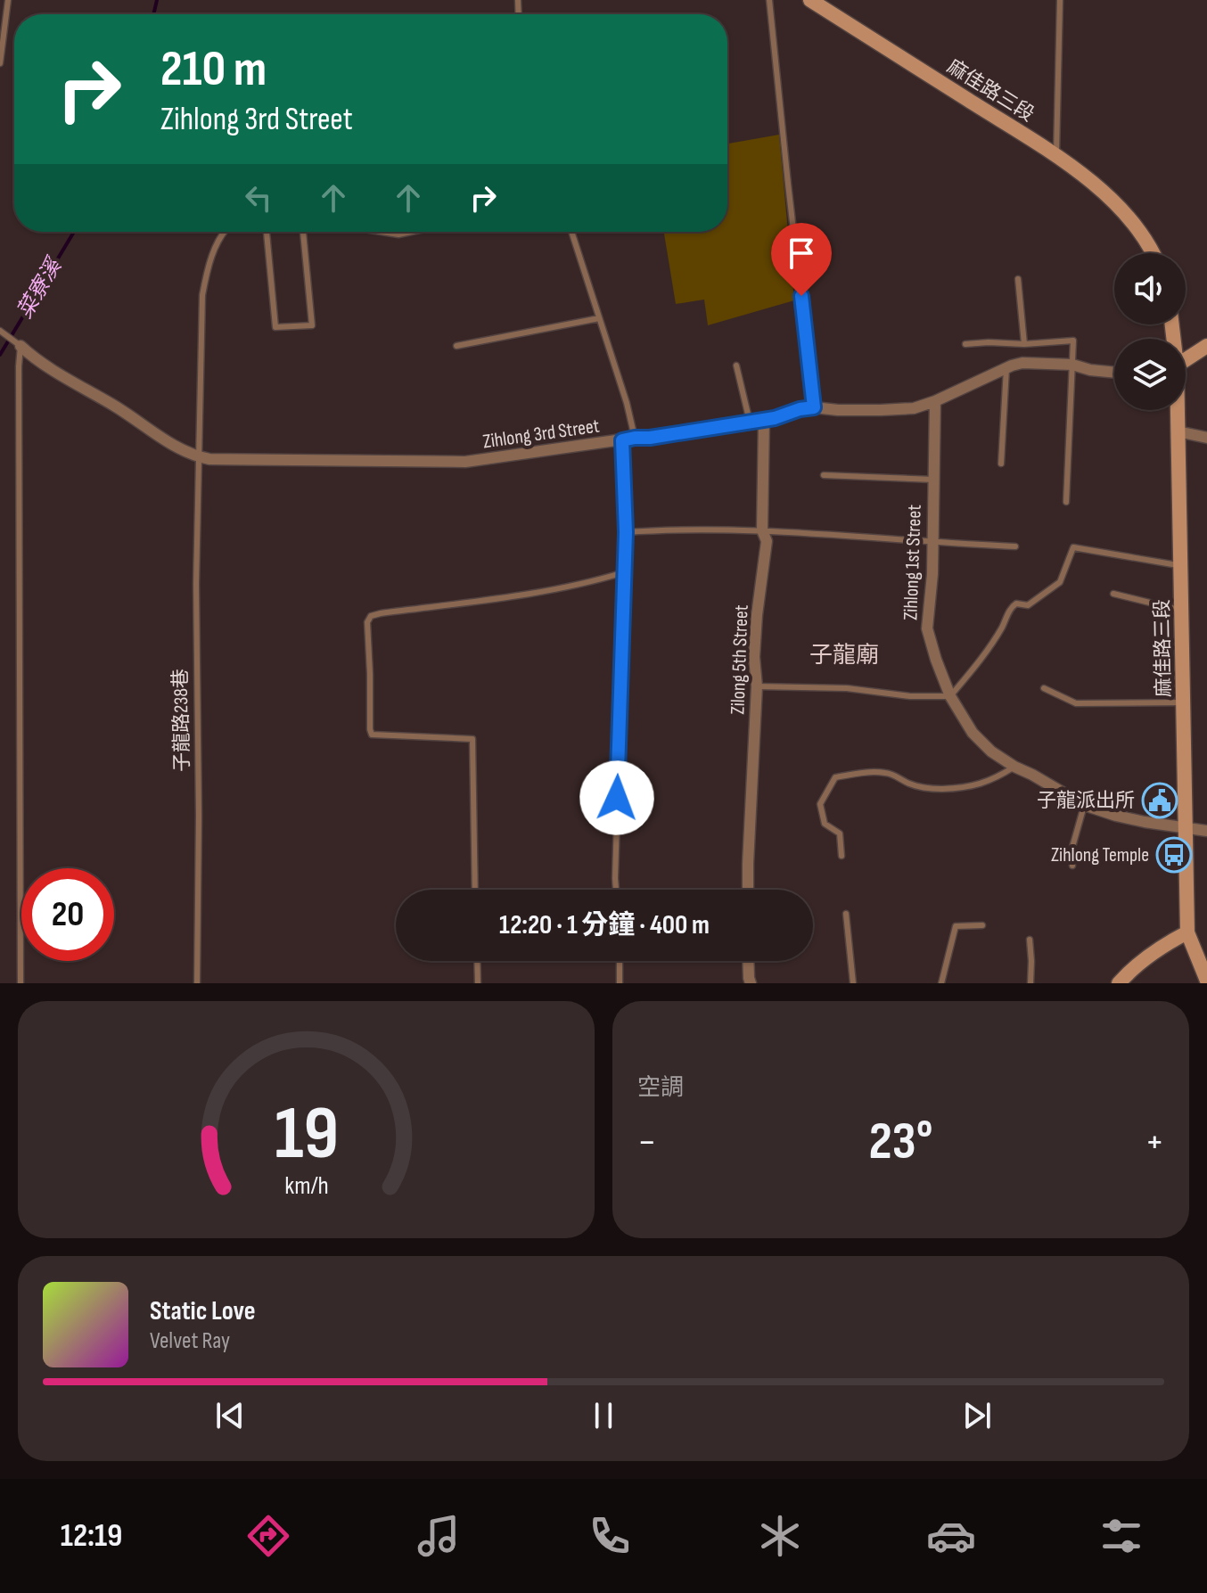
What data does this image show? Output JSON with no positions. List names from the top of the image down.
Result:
{
  "streets": {
    "main road": ["麻佳路三段"],
    "street": ["Zihlong 3rd Street", "Zihlong 1st Street", "Zilong 5th Street"],
    "lane": ["子龍路238巷"]
  },
  "crossings": [
    ["麻佳路三段", "Zihlong 1st Street"],
    ["Zihlong 3rd Street", "Zihlong 1st Street"],
    ["Zihlong 3rd Street", "Zilong 5th Street"],
    ["Zihlong 3rd Street", "子龍路238巷"]
  ],
  "districts": ["子龍廟"],
  "water": ["菜寮溪"],
  "places": {
    "public building": ["子龍派出所"],
    "bus stop": ["Zihlong Temple"]
  },
  "page": {
    "turn": ["210 m", "Zihlong 3rd Street"],
    "limit": "20",
    "trip": "12:20 · 1 分鐘 · 400 m",
    "tile": "空調",
    "heat": ["−", "23°", "+"],
    "song": ["Static Love", "Velvet Ray"],
    "tabs": "12:19",
    "gauge": ["19", "km/h"]
  }
}
